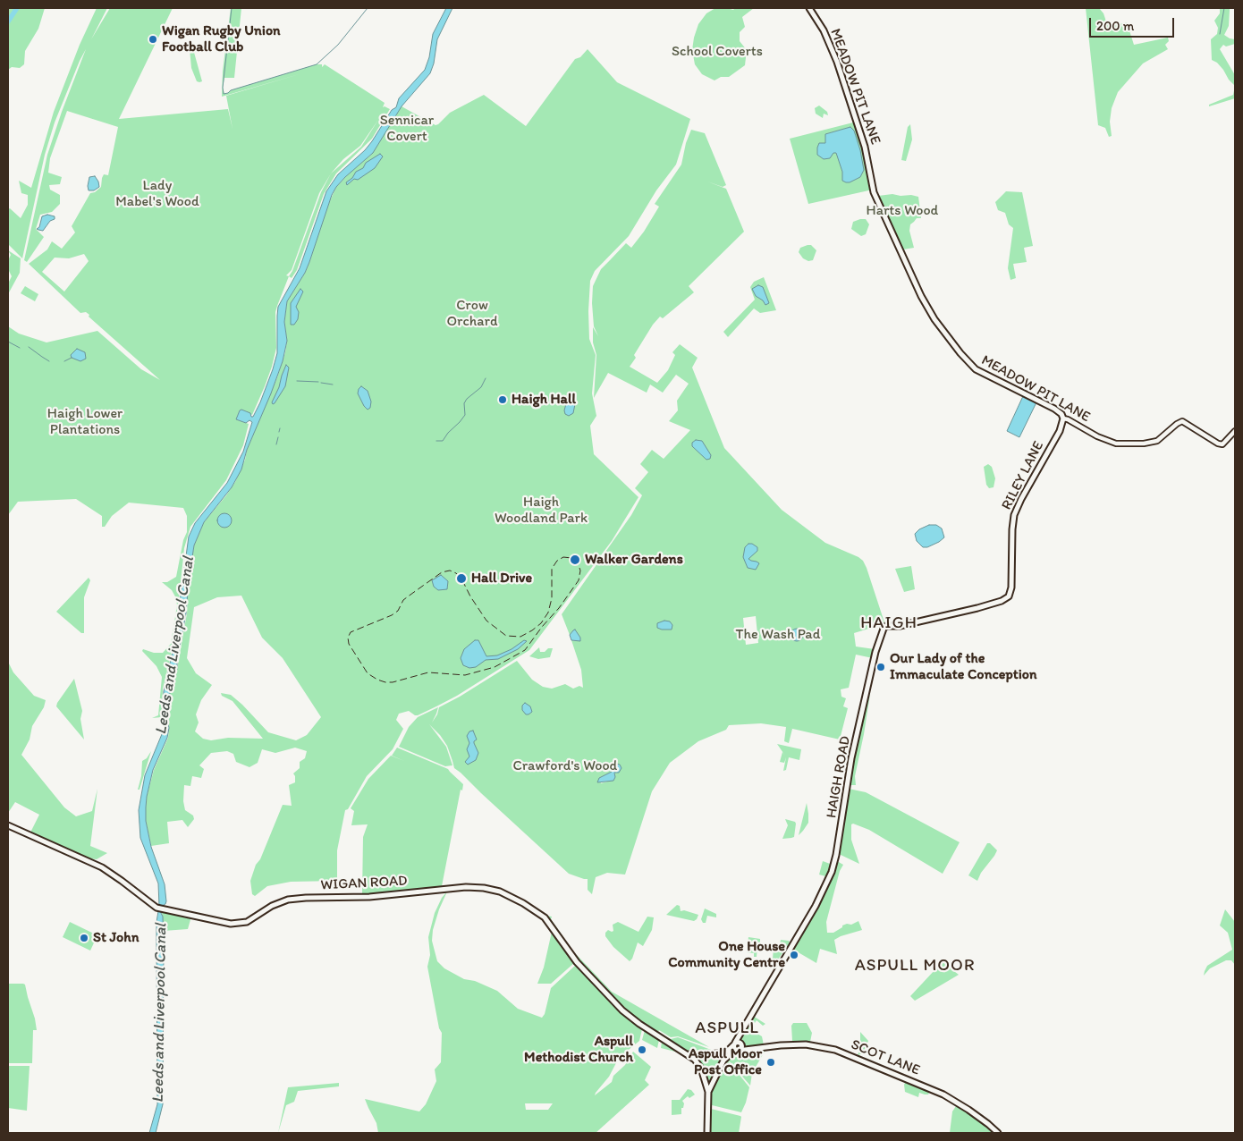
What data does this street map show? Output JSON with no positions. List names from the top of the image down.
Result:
{
  "streets": {
    "main road": [
      "MEADOW PIT LANE",
      "RILEY LANE",
      "HAIGH ROAD",
      "WIGAN ROAD",
      "SCOT LANE"
    ]
  },
  "crossings": [
    ["MEADOW PIT LANE", "RILEY LANE"],
    ["RILEY LANE", "HAIGH ROAD"],
    ["HAIGH ROAD", "WIGAN ROAD"]
  ],
  "districts": ["HAIGH", "ASPULL MOOR", "ASPULL"],
  "water": ["Leeds and Liverpool Canal"],
  "parks": [
    "School Coverts",
    "Sennicar Covert",
    "Lady Mabel's Wood",
    "Harts Wood",
    "Crow Orchard",
    "Haigh Lower Plantations",
    "Haigh Woodland Park",
    "The Wash Pad",
    "Crawford's Wood"
  ],
  "places": [
    "Wigan Rugby Union Football Club",
    "Haigh Hall",
    "Walker Gardens",
    "Hall Drive",
    "Our Lady of the Immaculate Conception",
    "St John",
    "One House Community Centre",
    "Aspull Methodist Church",
    "Aspull Moor Post Office"
  ],
  "scale_bar": "200 m"
}
